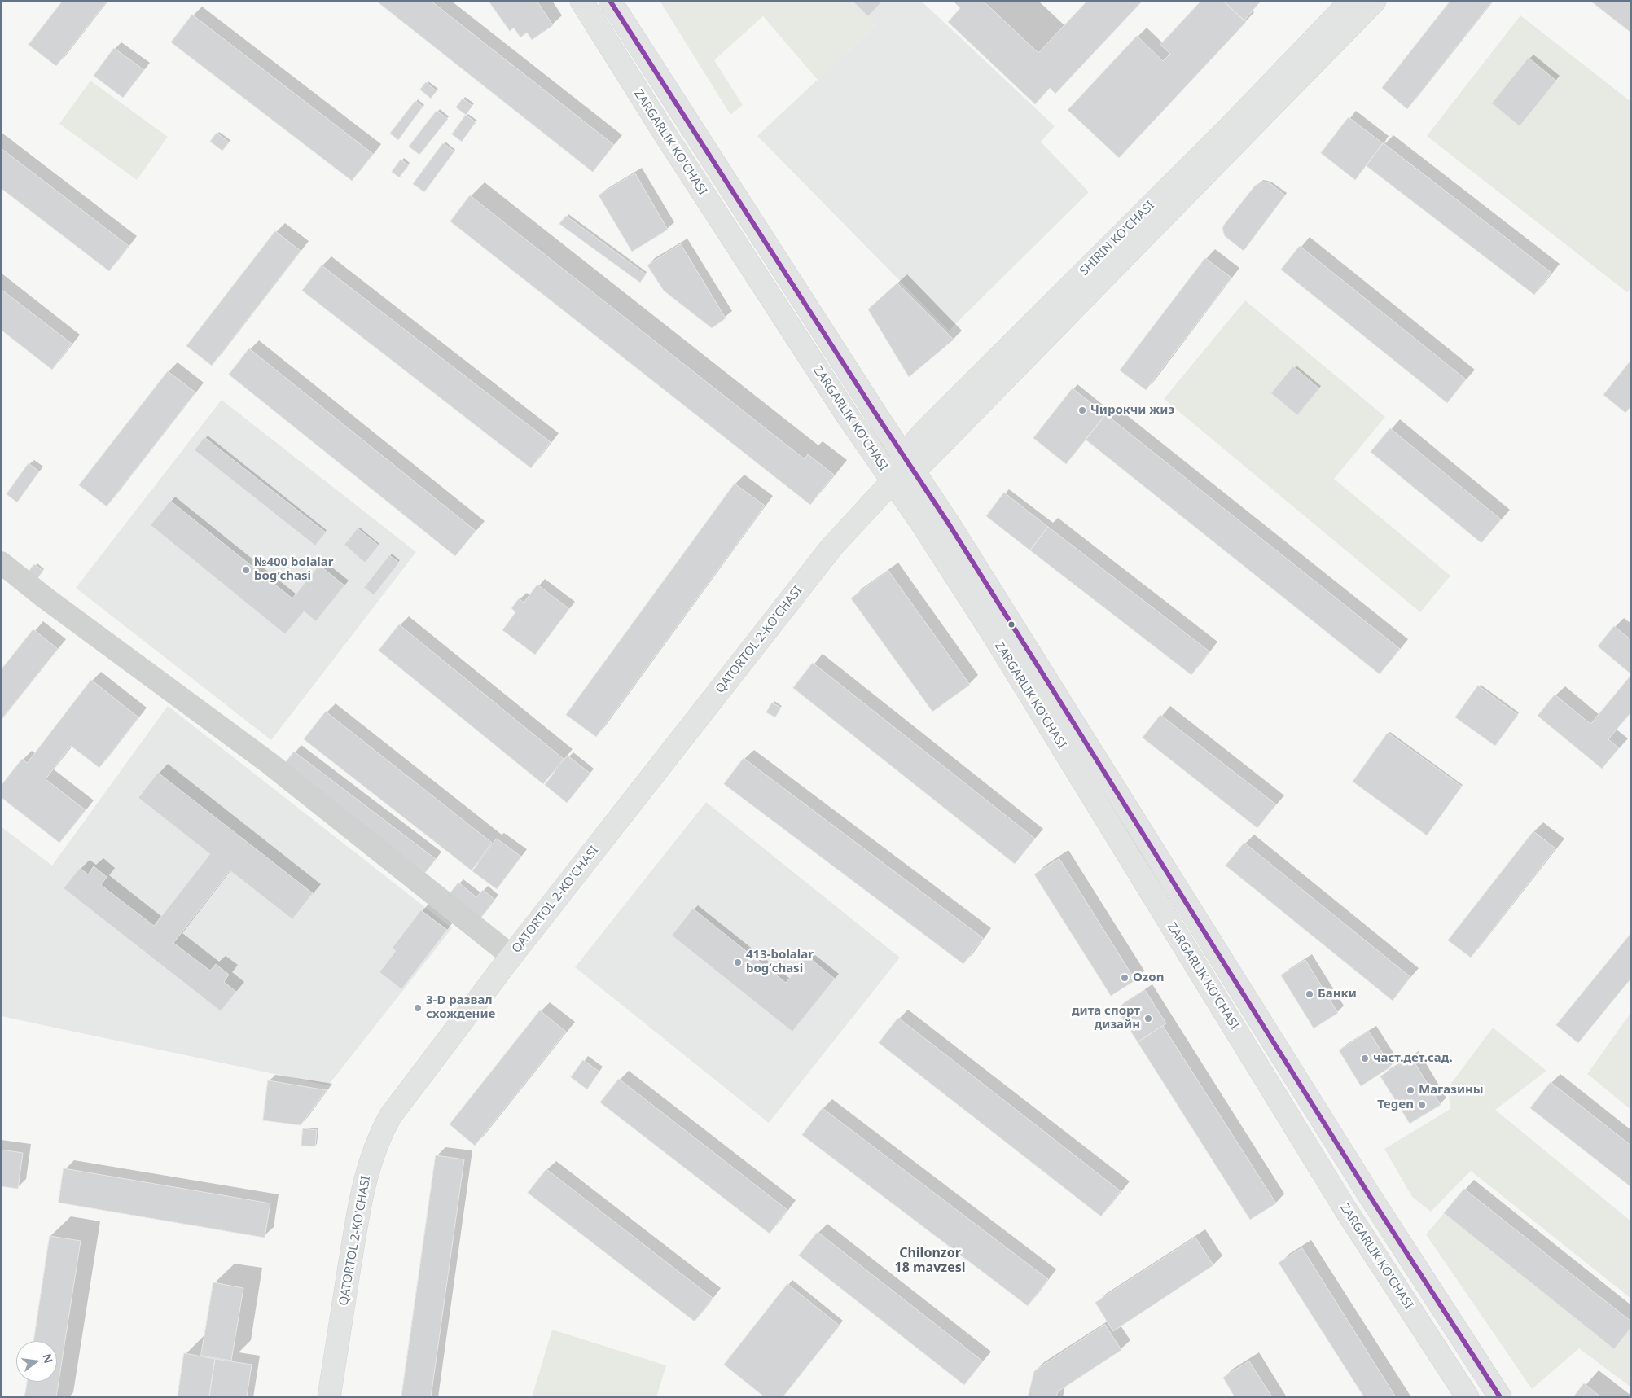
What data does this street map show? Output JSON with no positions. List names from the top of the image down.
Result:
{
  "streets": {
    "main road": ["ZARGARLIK KO'CHASI", "SHIRIN KO'CHASI", "QATORTOL 2-KO'CHASI"]
  },
  "crossings": [
    ["ZARGARLIK KO'CHASI", "SHIRIN KO'CHASI"],
    ["ZARGARLIK KO'CHASI", "QATORTOL 2-KO'CHASI"],
    ["SHIRIN KO'CHASI", "QATORTOL 2-KO'CHASI"]
  ],
  "districts": ["Chilonzor 18 mavzesi"],
  "places": [
    "Чирокчи жиз",
    "№400 bolalar bog'chasi",
    "413-bolalar bogʻchasi",
    "Ozon",
    "Банки",
    "3-D развал схождение",
    "дита спорт дизайн",
    "част.дет.сад.",
    "Магазины",
    "Tegen"
  ],
  "north": "right"
}
